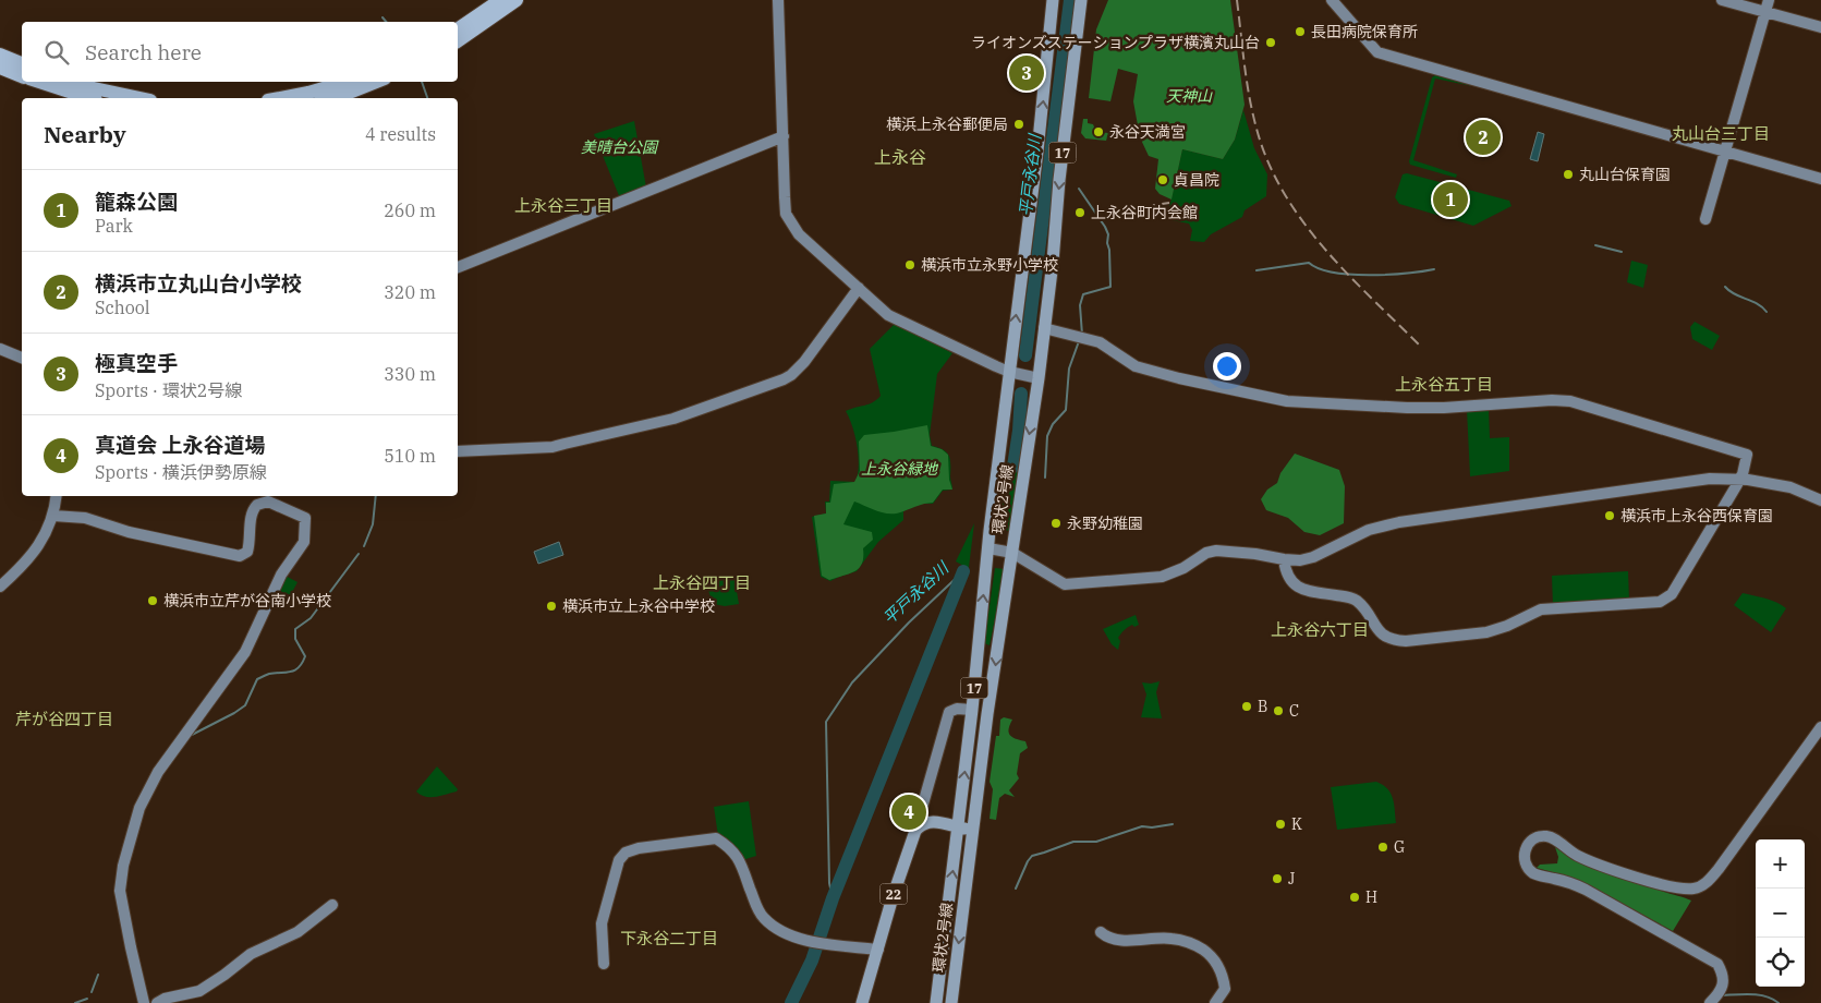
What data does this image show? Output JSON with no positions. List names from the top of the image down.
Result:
{
  "streets": {
    "main road": ["17", "環状2号線", "22"]
  },
  "districts": [
    "丸山台三丁目",
    "上永谷",
    "上永谷三丁目",
    "上永谷五丁目",
    "上永谷四丁目",
    "上永谷六丁目",
    "芹が谷四丁目",
    "下永谷二丁目"
  ],
  "water": ["平戸永谷川"],
  "parks": ["天神山", "美晴台公園", "上永谷緑地"],
  "places": [
    "長田病院保育所",
    "ライオンズステーションプラザ横濱丸山台",
    "横浜上永谷郵便局",
    "永谷天満宮",
    "丸山台保育園",
    "貞昌院",
    "上永谷町内会館",
    "横浜市立永野小学校",
    "横浜市上永谷西保育園",
    "永野幼稚園",
    "横浜市立芹が谷南小学校",
    "横浜市立上永谷中学校",
    "B",
    "C",
    "K",
    "G",
    "J",
    "H"
  ],
  "page": {
    "search": "Search here",
    "pins": [
      "3",
      "2",
      "1",
      "4"
    ],
    "heading": ["Nearby", "4 results"],
    "list": [
      {
        "mark": "1",
        "name": "籠森公園",
        "note": "Park",
        "value": "260 m"
      },
      {
        "mark": "2",
        "name": "横浜市立丸山台小学校",
        "note": "School",
        "value": "320 m"
      },
      {
        "mark": "3",
        "name": "極真空手",
        "note": "Sports · 環状2号線",
        "value": "330 m"
      },
      {
        "mark": "4",
        "name": "真道会 上永谷道場",
        "note": "Sports · 横浜伊勢原線",
        "value": "510 m"
      }
    ],
    "map_buttons": ["+", "−"]
  }
}
